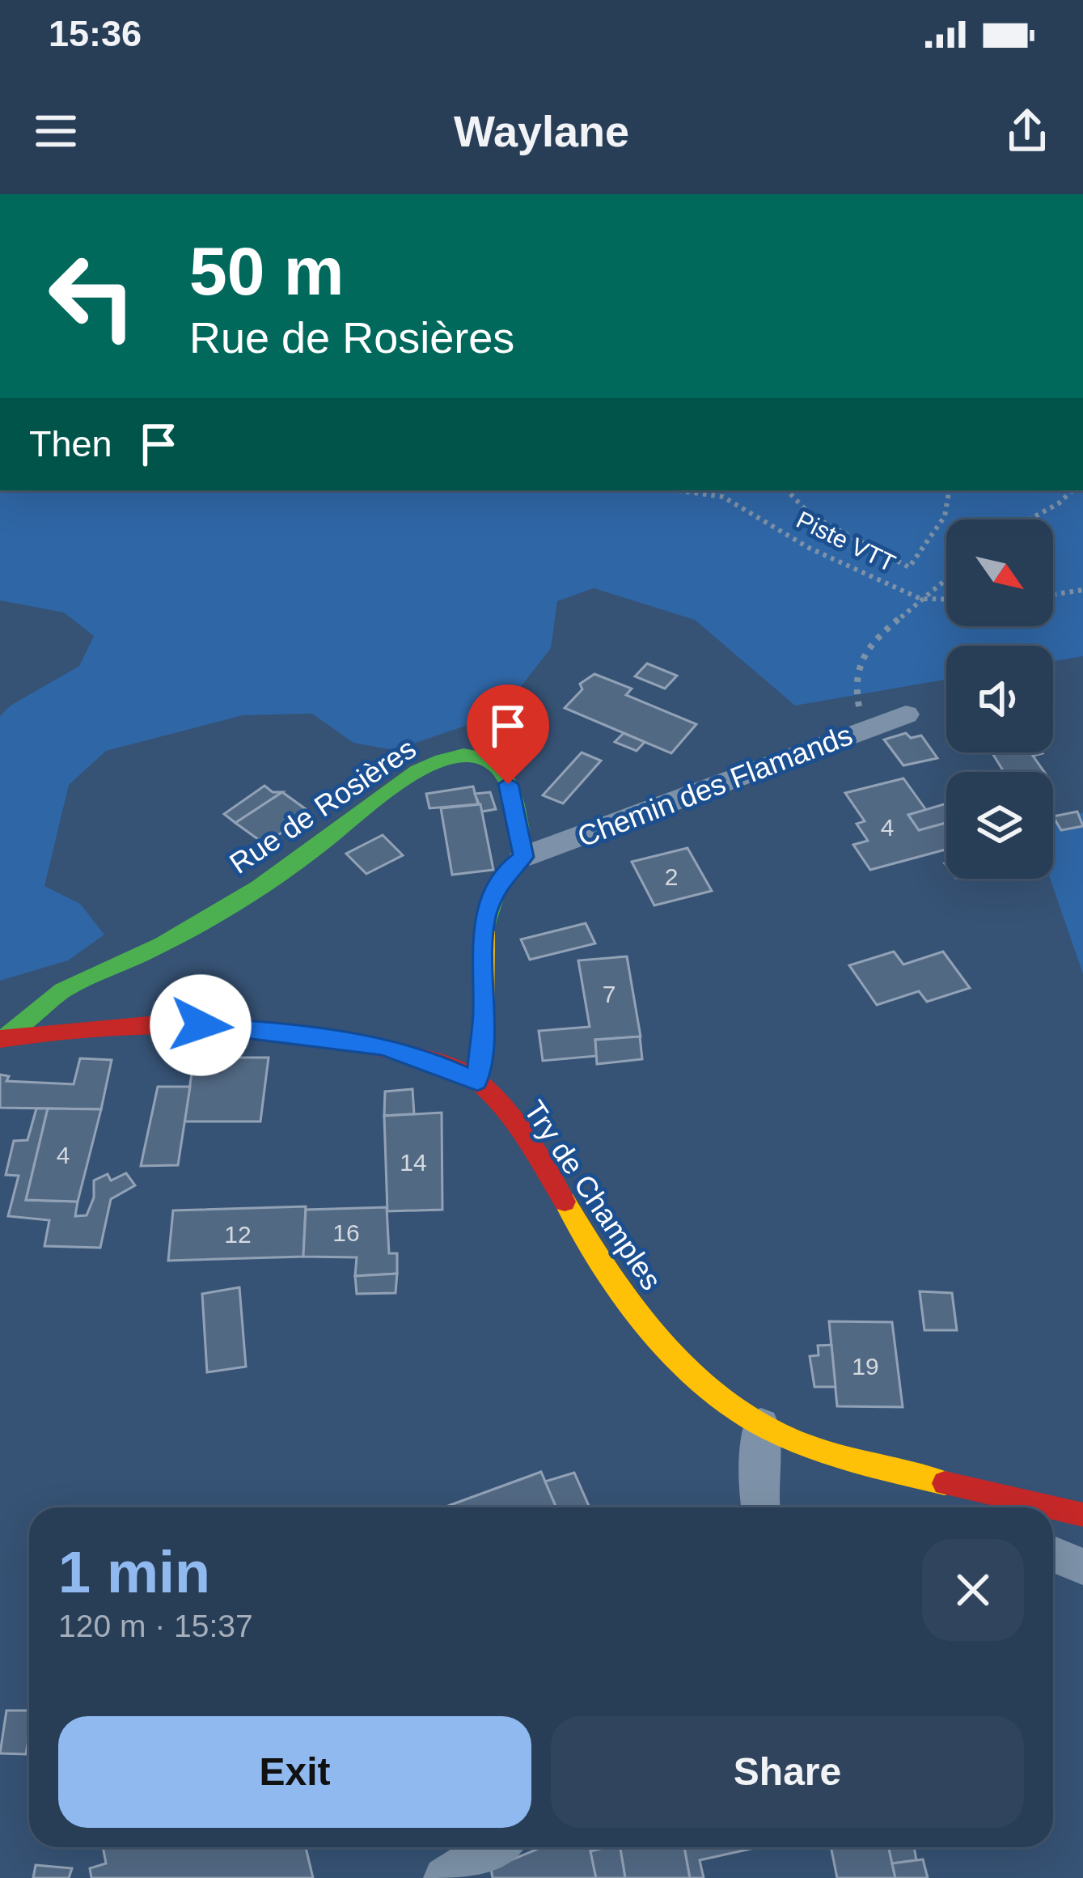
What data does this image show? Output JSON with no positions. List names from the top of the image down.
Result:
{
  "streets": {
    "main road": ["Rue de Rosières", "Try de Champles"],
    "street": ["Chemin des Flamands"],
    "path": ["Piste VTT"]
  },
  "crossings": [
    ["Piste VTT", "Chemin des Flamands"],
    ["Chemin des Flamands", "Rue de Rosières"],
    ["Rue de Rosières", "Try de Champles"]
  ],
  "house_numbers": [
    "4",
    "2",
    "7",
    "4",
    "14",
    "16",
    "12",
    "19"
  ],
  "north": "bottom right",
  "page": {
    "status": "15:36",
    "header": "Waylane",
    "turn": ["50 m", "Rue de Rosières"],
    "then": "Then",
    "heading": ["1 min", "120 m · 15:37"],
    "buttons": ["Exit", "Share"]
  }
}
